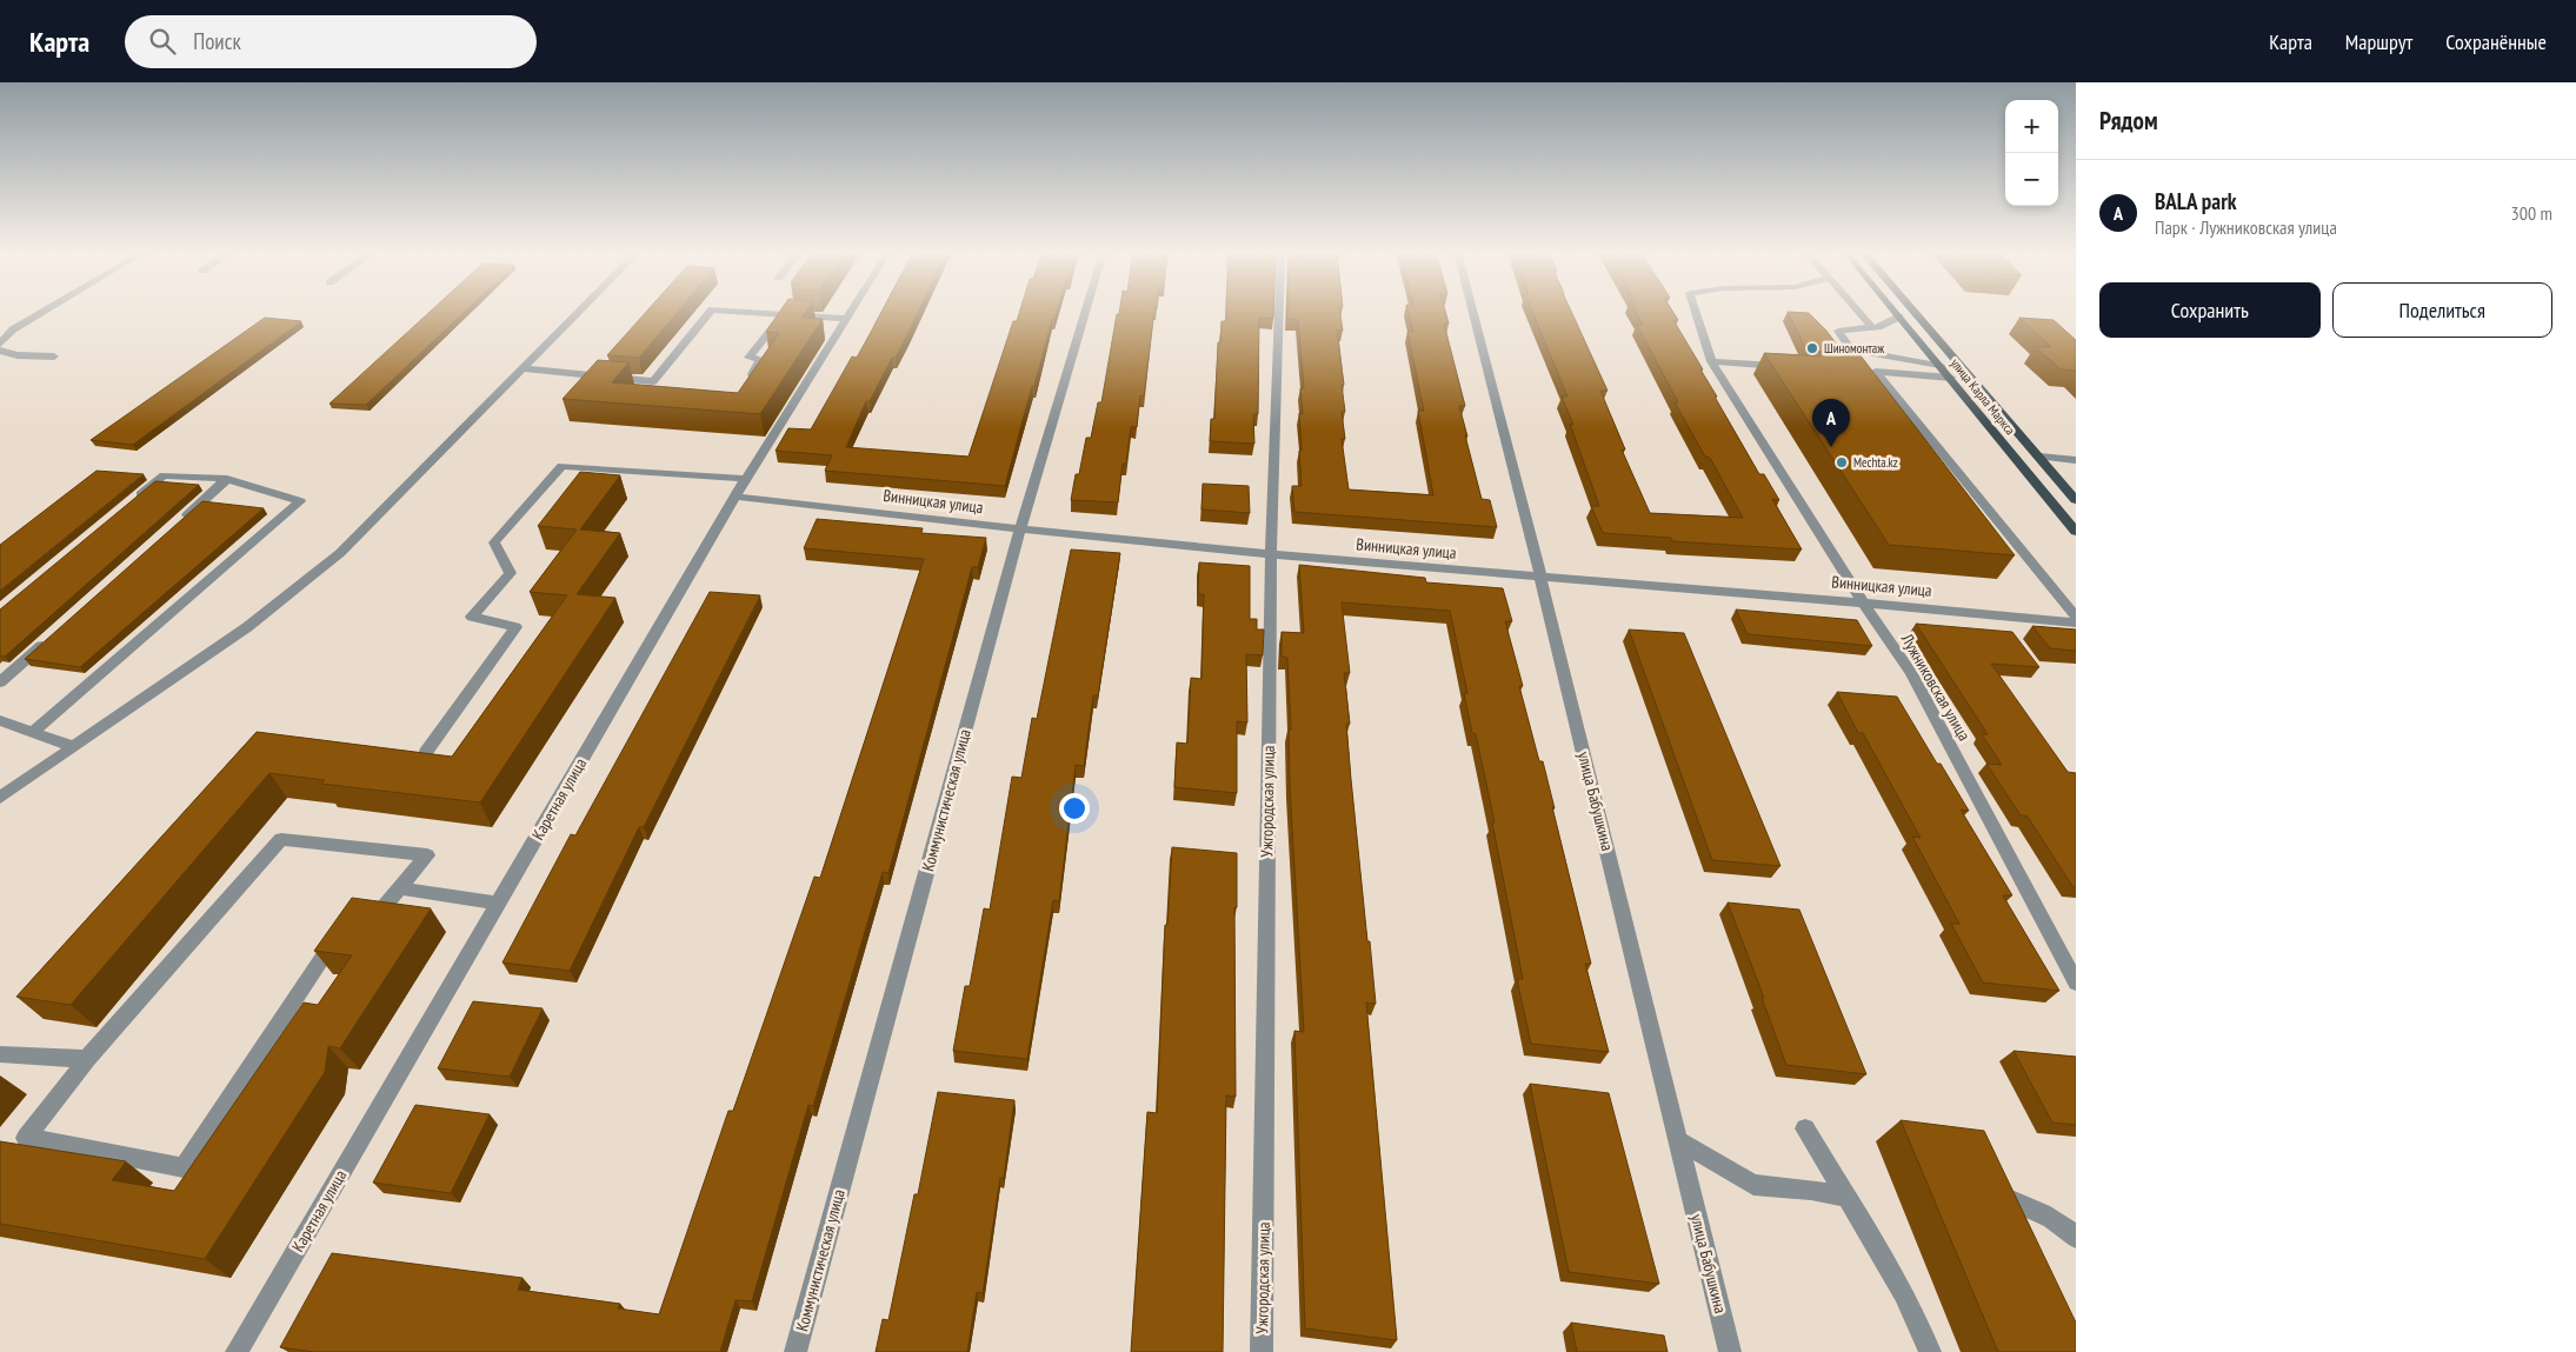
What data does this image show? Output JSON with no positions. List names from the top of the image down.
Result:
{
  "streets": {
    "main road": ["улица Карла Маркса"],
    "street": [
      "Винницкая улица",
      "Лужниковская улица",
      "Каретная улица",
      "Коммунистическая улица",
      "Ужгородская улица",
      "улица Бабушкина"
    ]
  },
  "crossings": [
    ["Винницкая улица", "Лужниковская улица"],
    ["Винницкая улица", "Каретная улица"],
    ["Винницкая улица", "Коммунистическая улица"],
    ["Винницкая улица", "Ужгородская улица"],
    ["Винницкая улица", "улица Бабушкина"]
  ],
  "places": ["Шиномонтаж", "Mechta.kz"],
  "page": {
    "header": "Карта",
    "search": "Поиск",
    "nav": ["Карта", "Маршрут", "Сохранённые"],
    "heading": "Рядом",
    "map_buttons": ["+", "−"],
    "list": [
      {
        "mark": "A",
        "name": "BALA park",
        "note": "Парк · Лужниковская улица",
        "value": "300 m"
      }
    ],
    "buttons": ["Сохранить", "Поделиться"],
    "pins": "A"
  }
}
